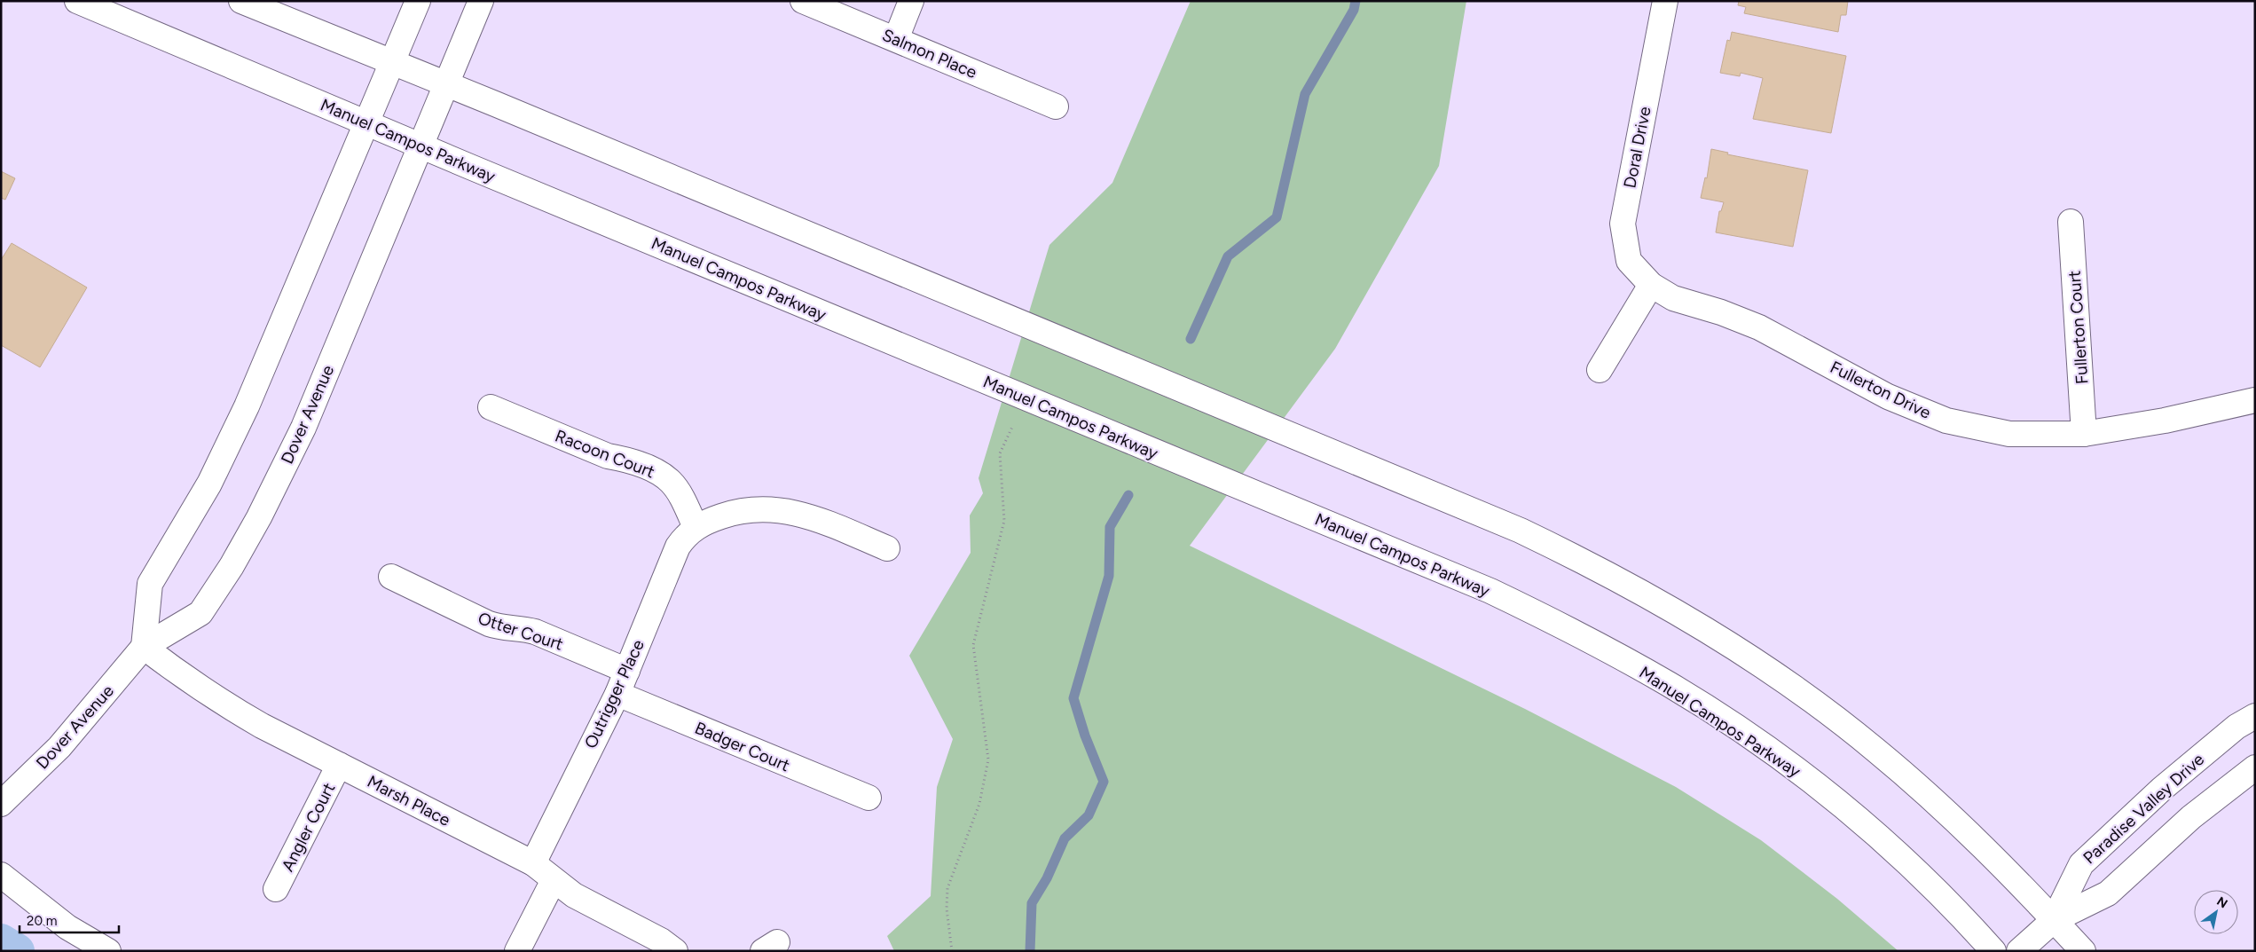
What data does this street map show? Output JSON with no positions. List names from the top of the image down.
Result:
{
  "streets": {
    "main road": [
      "Salmon Place",
      "Manuel Campos Parkway",
      "Doral Drive",
      "Fullerton Court",
      "Fullerton Drive",
      "Dover Avenue",
      "Racoon Court",
      "Otter Court",
      "Outrigger Place",
      "Badger Court",
      "Marsh Place",
      "Paradise Valley Drive",
      "Angler Court"
    ]
  },
  "crossings": [
    ["Manuel Campos Parkway", "Dover Avenue"],
    ["Doral Drive", "Fullerton Drive"],
    ["Fullerton Court", "Fullerton Drive"],
    ["Dover Avenue", "Marsh Place"],
    ["Racoon Court", "Outrigger Place"],
    ["Otter Court", "Outrigger Place"],
    ["Outrigger Place", "Badger Court"],
    ["Outrigger Place", "Marsh Place"],
    ["Marsh Place", "Angler Court"]
  ],
  "scale_bar": "20 m",
  "north": "top right"
}
